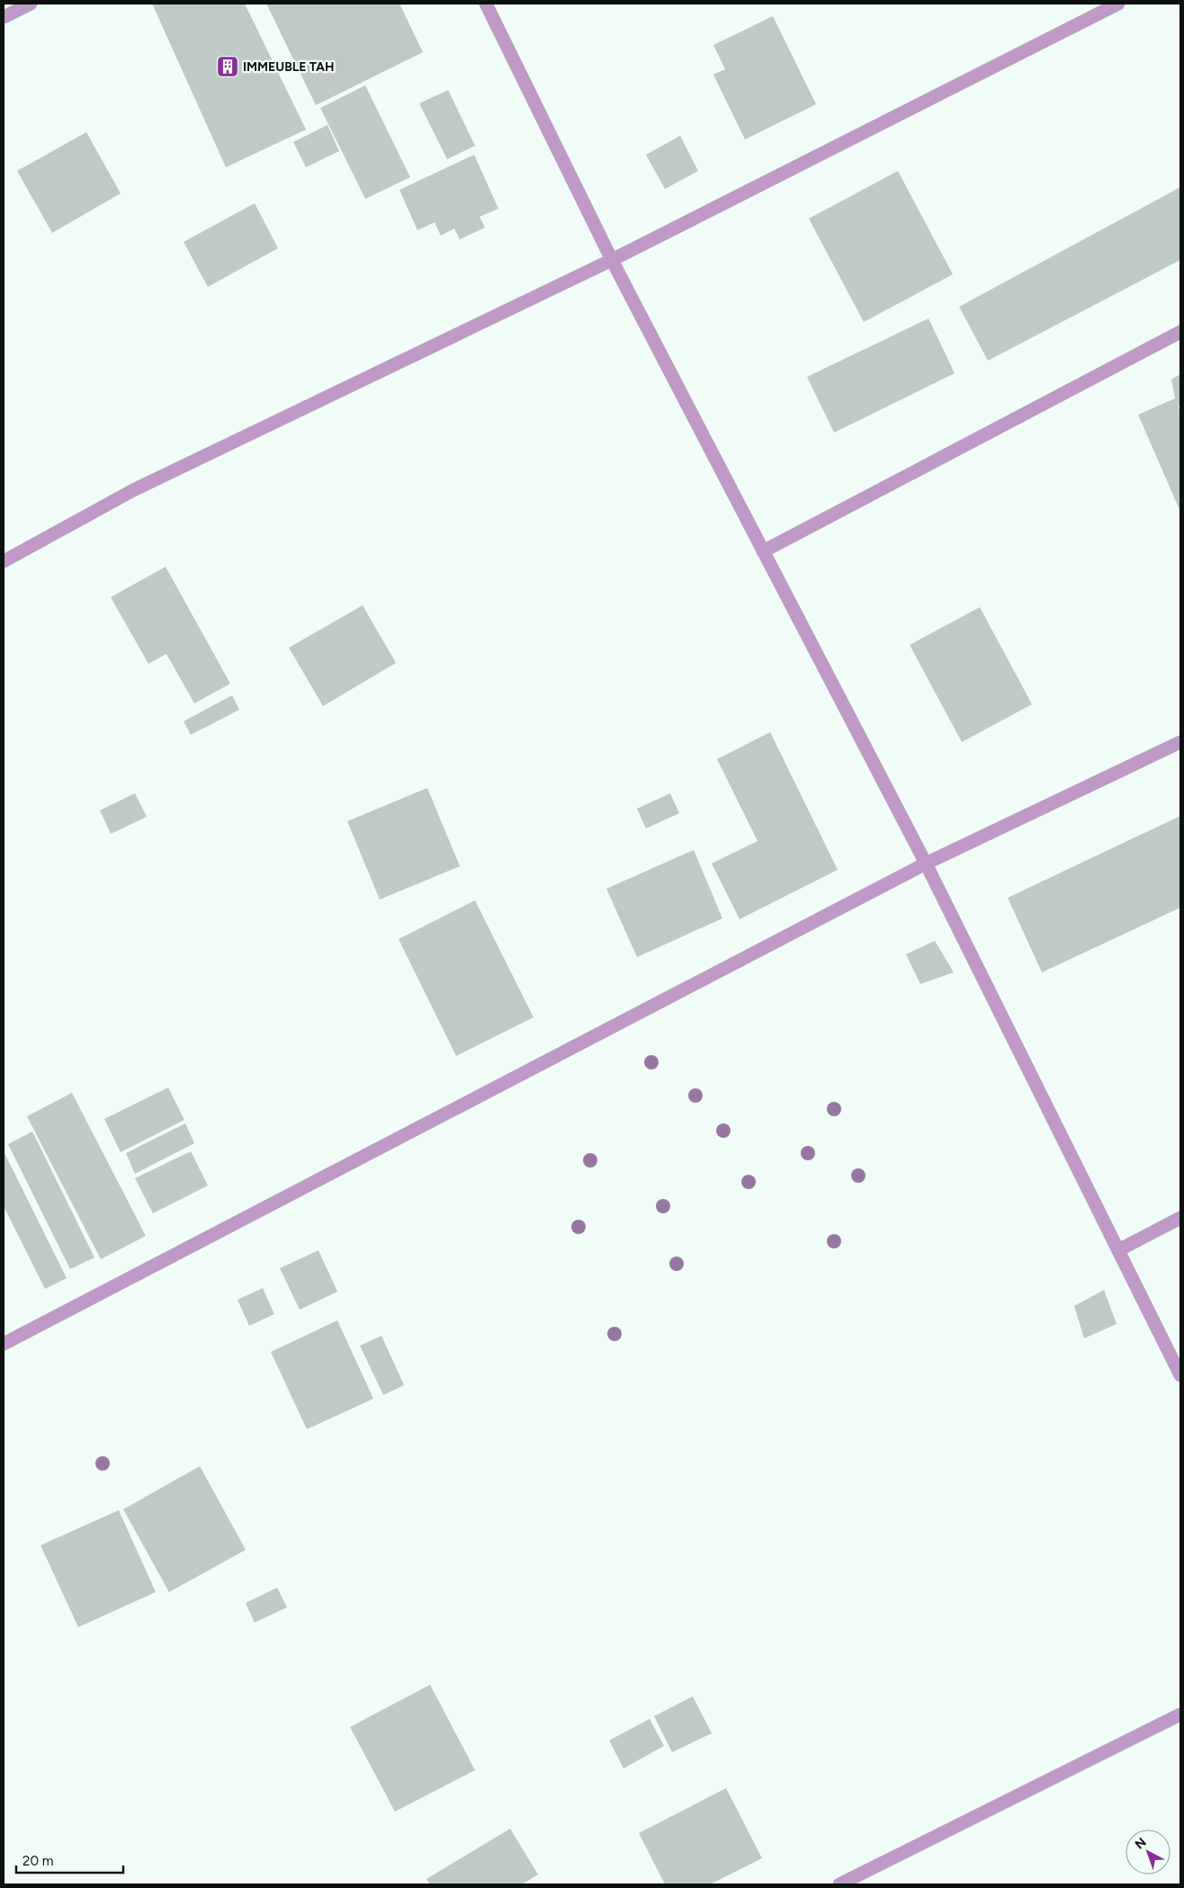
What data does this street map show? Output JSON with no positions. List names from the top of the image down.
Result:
{
  "places": {
    "building": ["IMMEUBLE TAH"]
  },
  "scale_bar": "20 m",
  "north": "top left"
}
